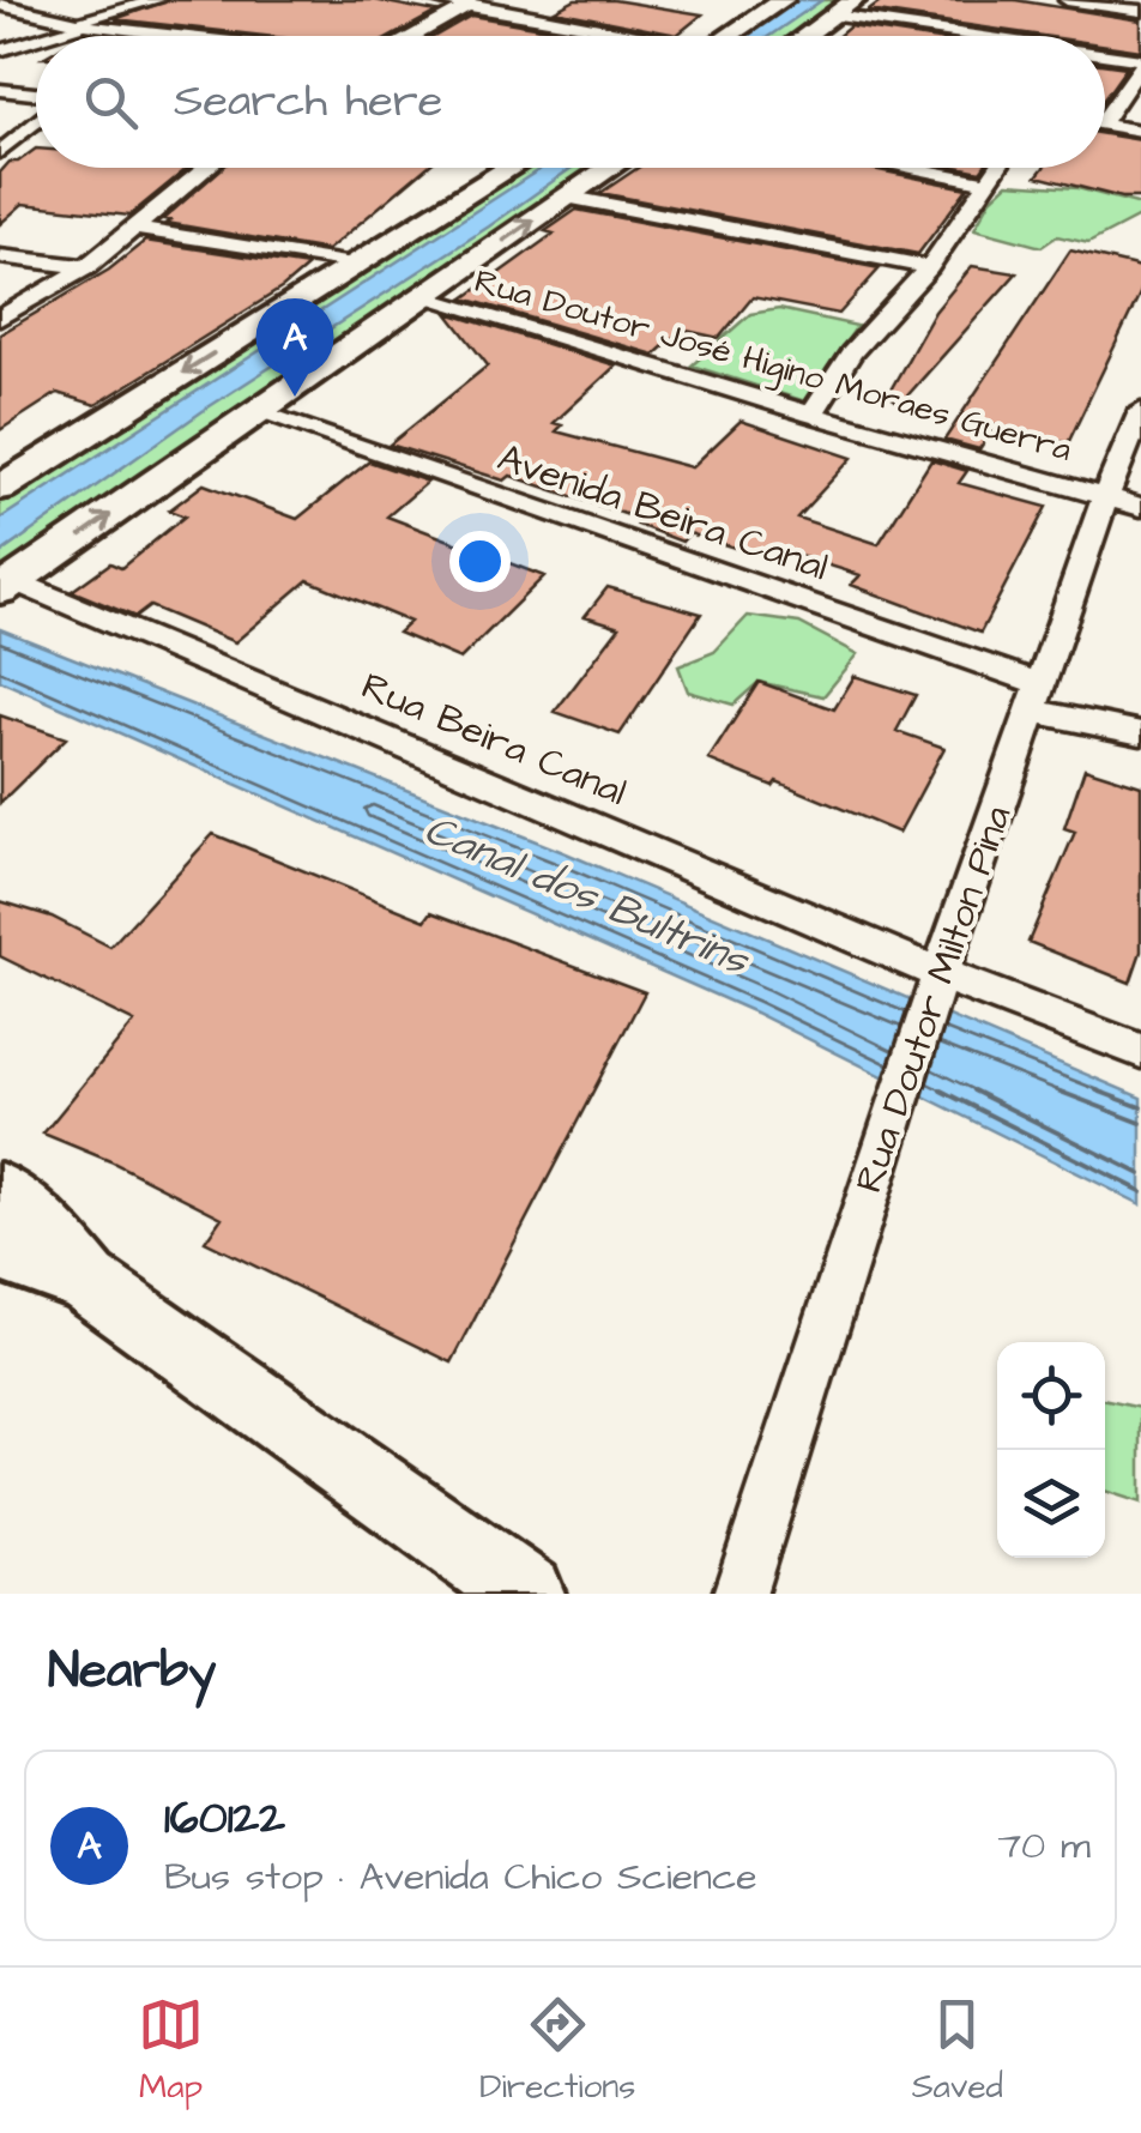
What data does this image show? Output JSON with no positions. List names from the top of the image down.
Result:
{
  "streets": {
    "street": [
      "Rua Doutor José Higino Moraes Guerra",
      "Avenida Beira Canal",
      "Rua Beira Canal",
      "Rua Doutor Milton Pina"
    ]
  },
  "crossings": [
    ["Rua Doutor José Higino Moraes Guerra", "Rua Doutor Milton Pina"],
    ["Avenida Beira Canal", "Rua Doutor Milton Pina"],
    ["Rua Beira Canal", "Rua Doutor Milton Pina"]
  ],
  "water": ["Canal dos Bultrins"],
  "page": {
    "search": "Search here",
    "pins": "A",
    "heading": "Nearby",
    "list": [
      {
        "mark": "A",
        "name": "160122",
        "note": "Bus stop · Avenida Chico Science",
        "value": "70 m"
      }
    ],
    "nav": ["Map", "Directions", "Saved"]
  }
}
